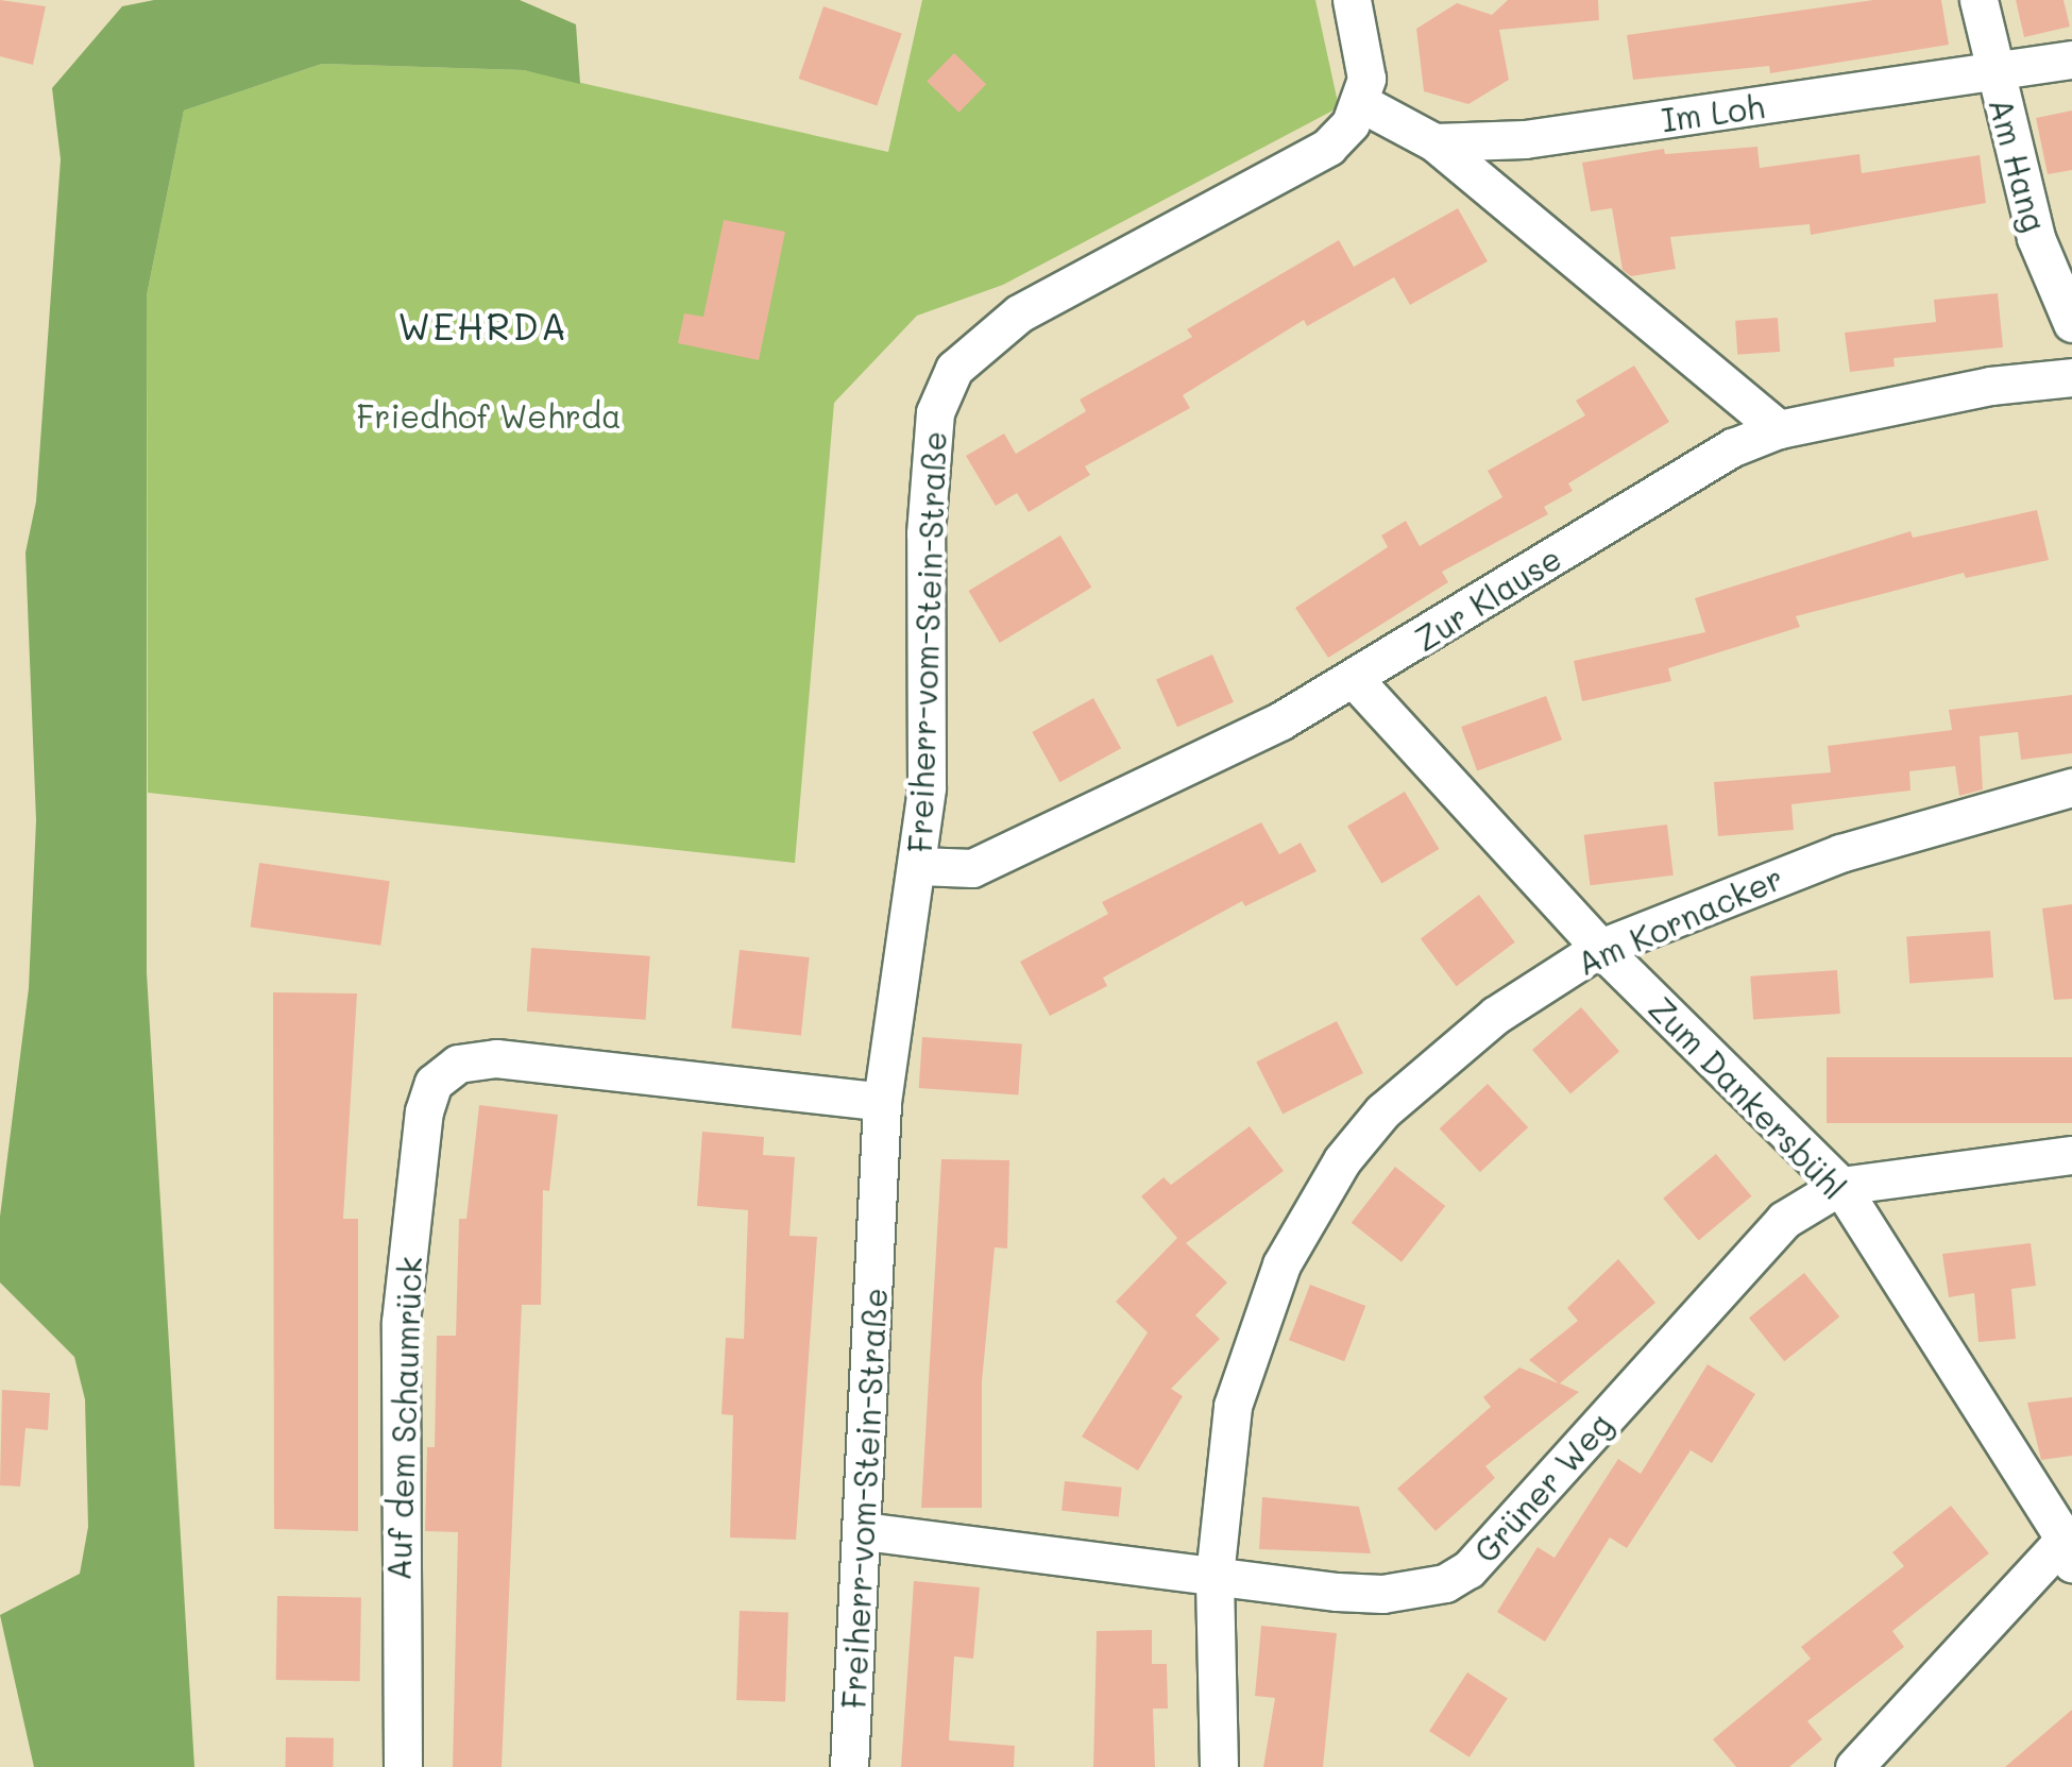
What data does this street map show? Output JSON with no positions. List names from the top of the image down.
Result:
{
  "streets": {
    "street": [
      "Im Loh",
      "Am Hang",
      "Zur Klause",
      "Freiherr-vom-Stein-Straße",
      "Am Kornacker",
      "Zum Dankersbühl",
      "Auf dem Schaumrück",
      "Grüner Weg"
    ]
  },
  "crossings": [
    ["Im Loh", "Am Hang"],
    ["Zur Klause", "Freiherr-vom-Stein-Straße"],
    ["Zur Klause", "Zum Dankersbühl"],
    ["Freiherr-vom-Stein-Straße", "Auf dem Schaumrück"],
    ["Freiherr-vom-Stein-Straße", "Grüner Weg"],
    ["Am Kornacker", "Zum Dankersbühl"],
    ["Am Kornacker", "Grüner Weg"],
    ["Zum Dankersbühl", "Grüner Weg"]
  ],
  "districts": ["WEHRDA"],
  "parks": ["Friedhof Wehrda"]
}
